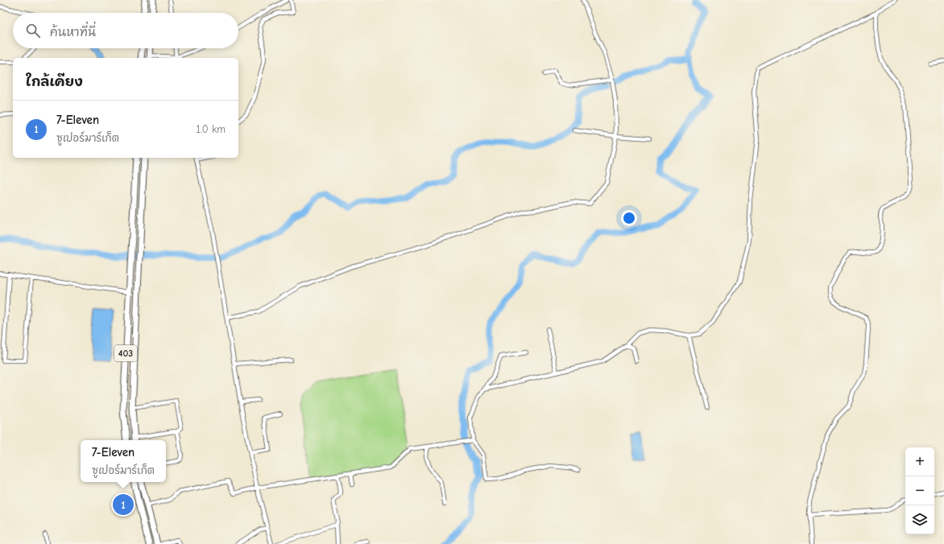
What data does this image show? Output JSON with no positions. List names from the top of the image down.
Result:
{
  "streets": {
    "highway": ["403"]
  },
  "page": {
    "search": "ค้นหาที่นี่",
    "heading": "ใกล้เคียง",
    "list": [
      {
        "mark": "1",
        "name": "7-Eleven",
        "note": "ซูเปอร์มาร์เก็ต",
        "value": "1.0 km"
      }
    ],
    "popup": ["7-Eleven", "ซูเปอร์มาร์เก็ต"],
    "map_buttons": ["+", "−"],
    "pins": "1"
  }
}
